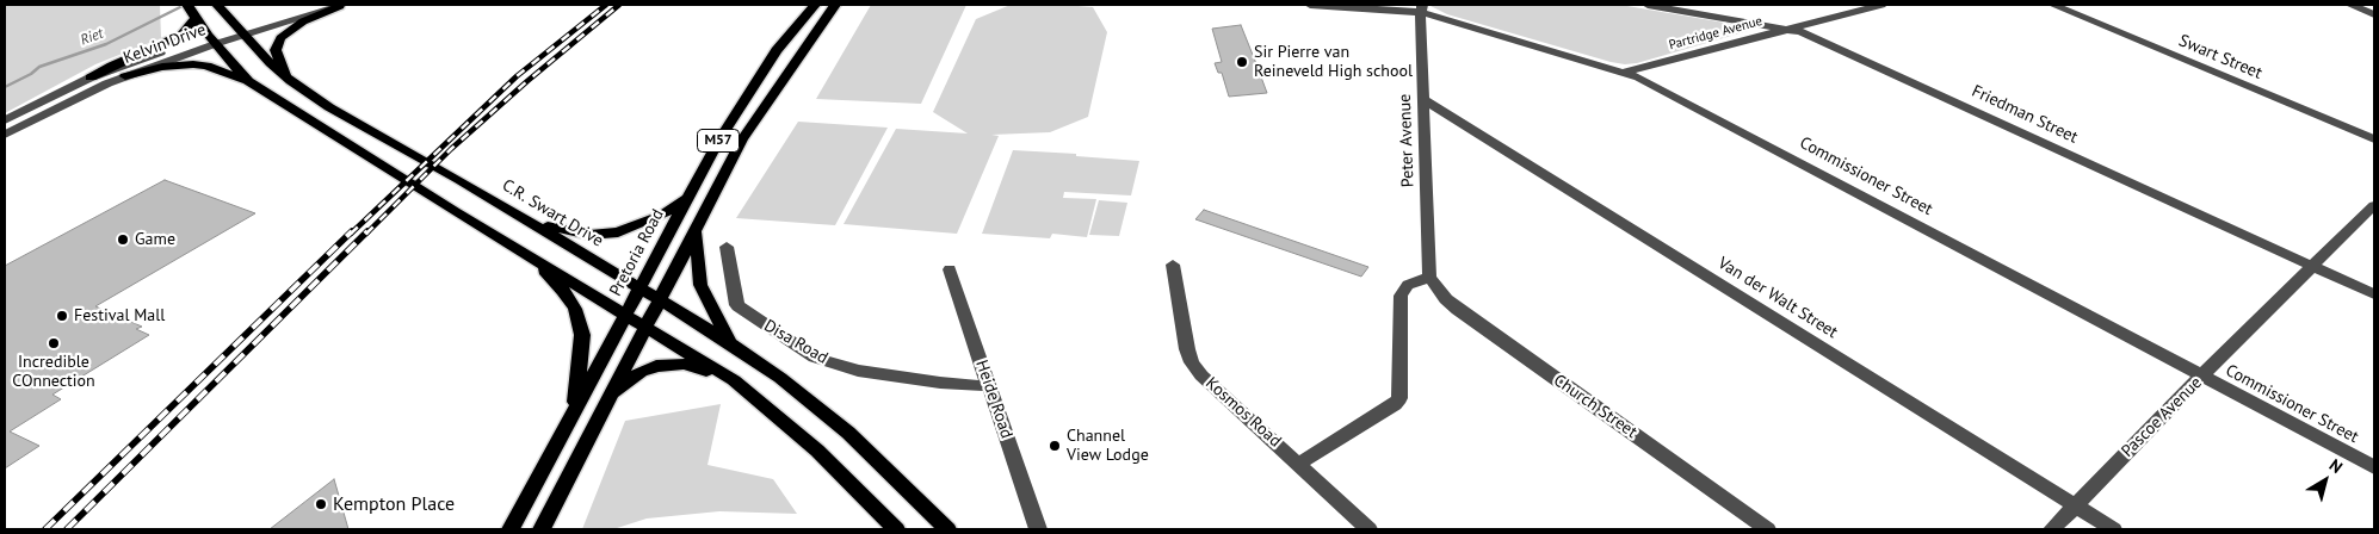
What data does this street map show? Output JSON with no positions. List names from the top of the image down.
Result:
{
  "streets": {
    "main road": ["M57", "C.R. Swart Drive", "Pretoria Road"],
    "street": [
      "Partridge Avenue",
      "Kelvin Drive",
      "Swart Street",
      "Friedman Street",
      "Peter Avenue",
      "Commissioner Street",
      "Van der Walt Street",
      "Disa Road",
      "Heide Road",
      "Church Street",
      "Kosmos Road",
      "Pascoe Avenue"
    ]
  },
  "crossings": [
    ["Partridge Avenue", "Friedman Street"],
    ["Partridge Avenue", "Commissioner Street"],
    ["Kelvin Drive", "C.R. Swart Drive"],
    ["Friedman Street", "Pascoe Avenue"],
    ["M57", "C.R. Swart Drive"],
    ["Peter Avenue", "Commissioner Street"],
    ["Peter Avenue", "Van der Walt Street"],
    ["Peter Avenue", "Church Street"],
    ["Commissioner Street", "Pascoe Avenue"],
    ["C.R. Swart Drive", "Pretoria Road"],
    ["Van der Walt Street", "Pascoe Avenue"],
    ["Disa Road", "Heide Road"]
  ],
  "water": ["Riet"],
  "places": [
    "Sir Pierre van Reineveld High school",
    "Game",
    "Festival Mall",
    "Incredible COnnection",
    "Channel View Lodge",
    "Kempton Place"
  ],
  "north": "top right"
}
